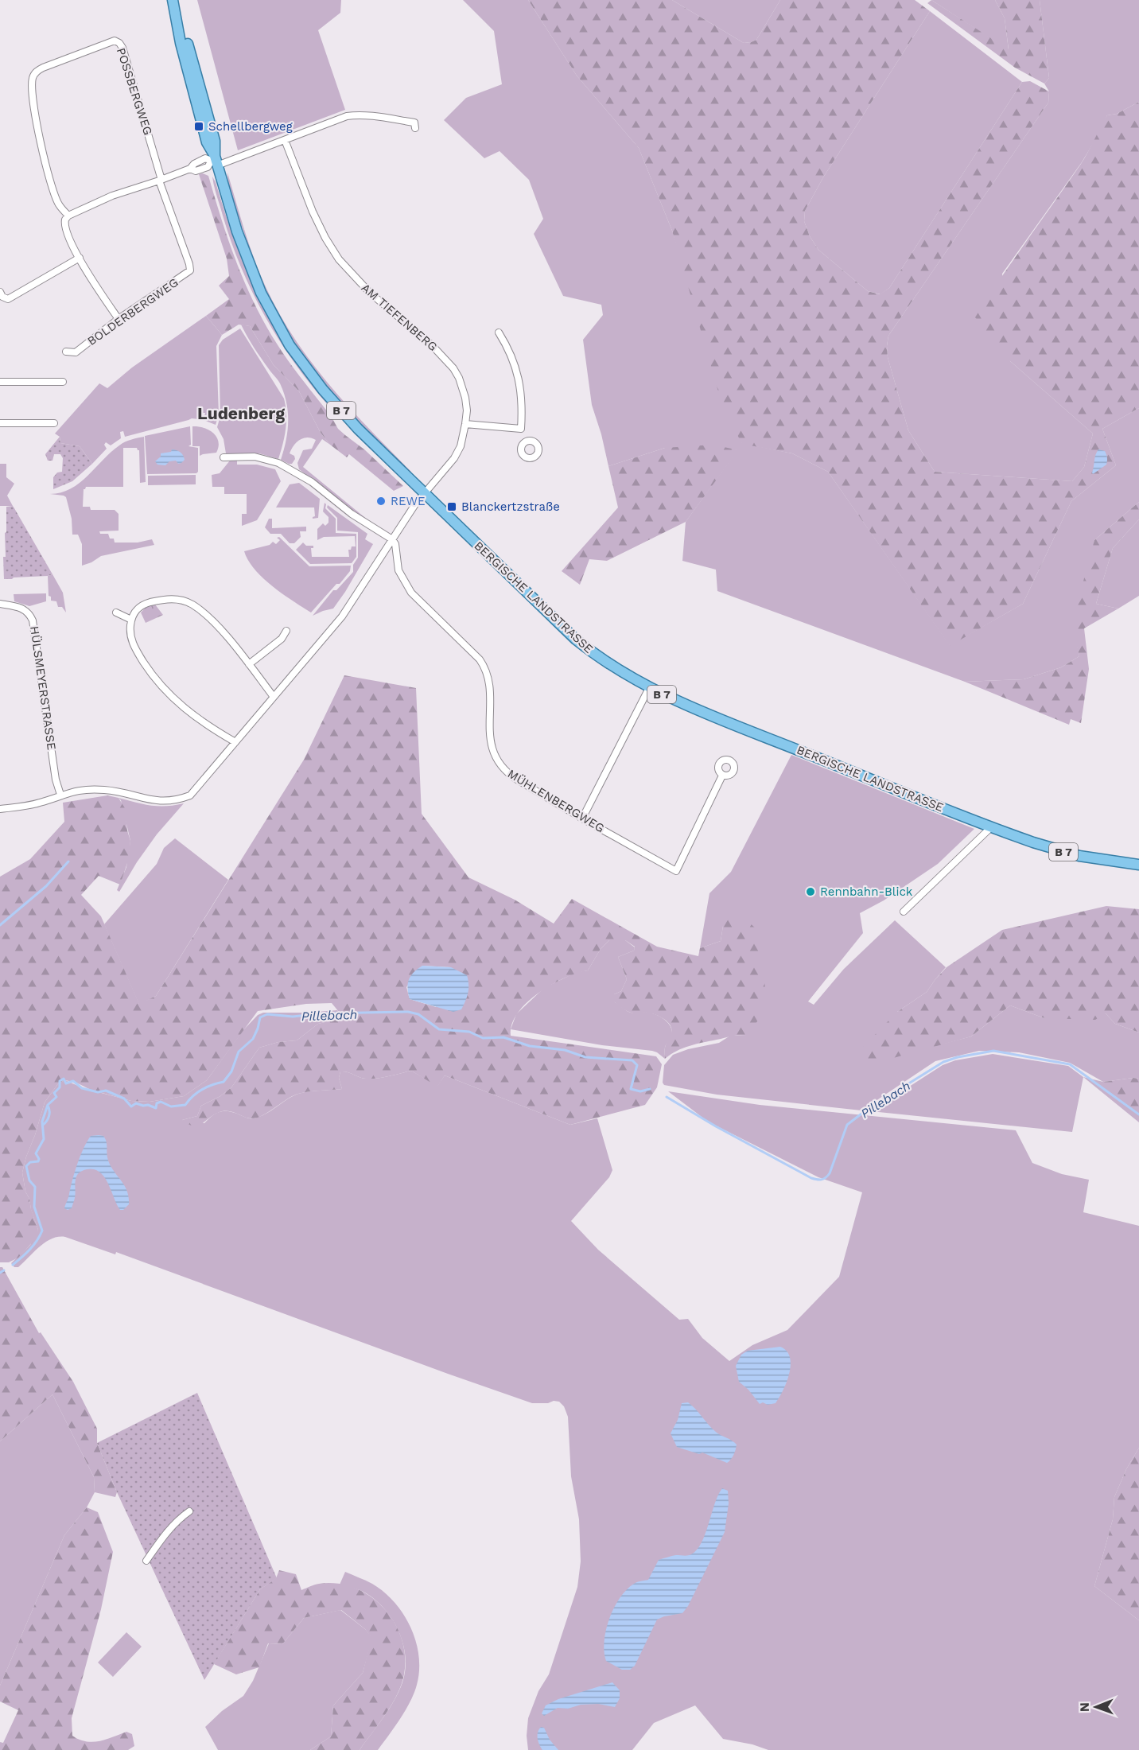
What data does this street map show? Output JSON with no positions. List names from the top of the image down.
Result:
{
  "streets": {
    "main road": ["B 7", "BERGISCHE LANDSTRASSE"],
    "street": [
      "POSSBERGWEG",
      "BOLDERBERGWEG",
      "AM TIEFENBERG",
      "HÜLSMEYERSTRASSE",
      "MÜHLENBERGWEG"
    ]
  },
  "crossings": [
    ["POSSBERGWEG", "BOLDERBERGWEG"],
    ["AM TIEFENBERG", "BERGISCHE LANDSTRASSE"]
  ],
  "districts": ["Ludenberg"],
  "water": ["Pillebach"],
  "places": {
    "transit": ["Schellbergweg", "Blanckertzstraße"],
    "other": ["REWE", "Rennbahn-Blick"]
  },
  "north": "left"
}
